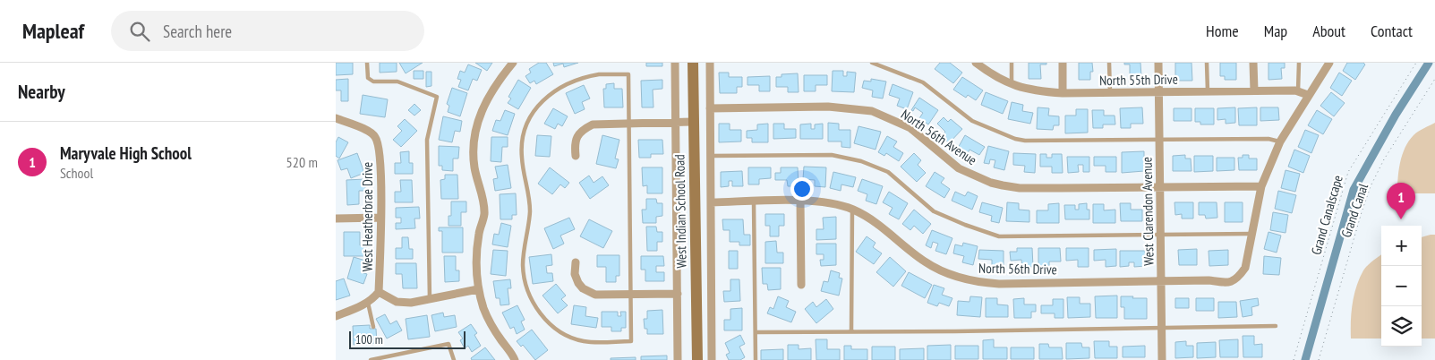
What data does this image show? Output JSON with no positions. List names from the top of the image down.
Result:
{
  "streets": {
    "main road": ["West Indian School Road"],
    "street": [
      "North 55th Drive",
      "North 56th Avenue",
      "West Clarendon Avenue",
      "West Heatherbrae Drive",
      "North 56th Drive"
    ],
    "path": ["Grand Canal", "Grand Canalscape"]
  },
  "crossings": [
    ["North 55th Drive", "West Clarendon Avenue"],
    ["North 56th Avenue", "West Clarendon Avenue"],
    ["West Clarendon Avenue", "North 56th Drive"]
  ],
  "scale_bar": "100 m",
  "page": {
    "header": "Mapleaf",
    "search": "Search here",
    "nav": [
      "Home",
      "Map",
      "About",
      "Contact"
    ],
    "heading": "Nearby",
    "list": [
      {
        "mark": "1",
        "name": "Maryvale High School",
        "note": "School",
        "value": "520 m"
      }
    ],
    "pins": "1",
    "map_buttons": ["+", "−"],
    "scale": "100 m"
  }
}
